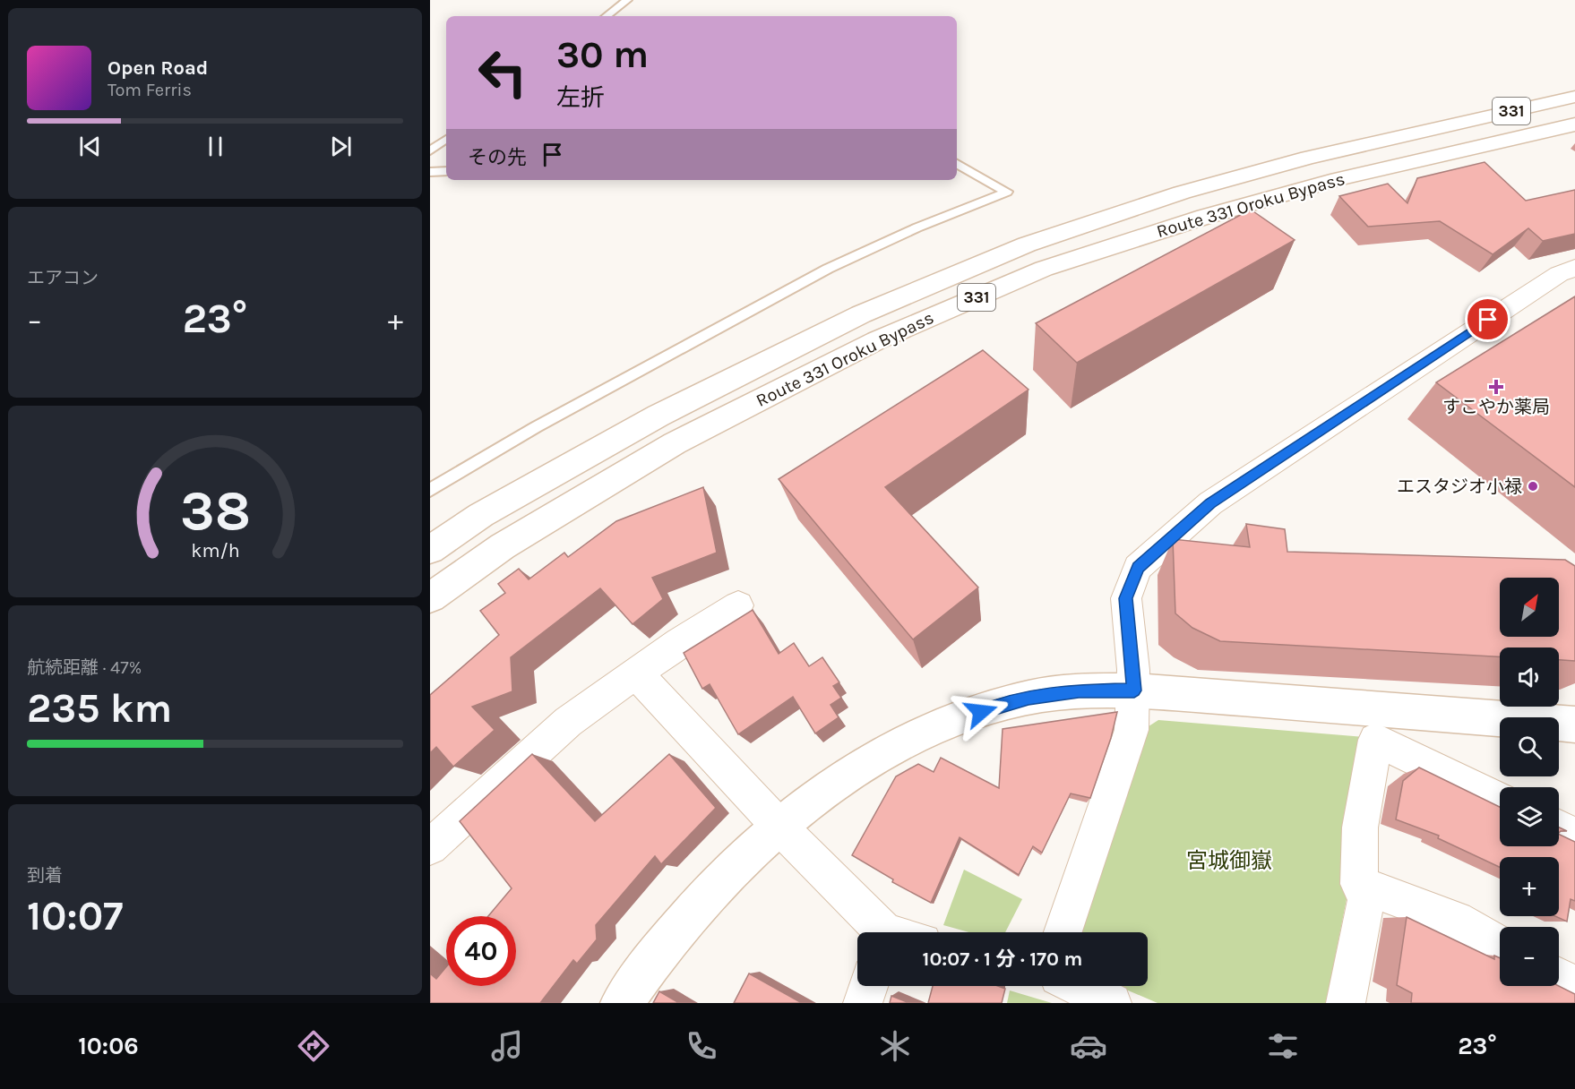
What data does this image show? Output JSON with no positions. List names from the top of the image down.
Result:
{
  "streets": {
    "main road": ["331", "Route 331 Oroku Bypass"]
  },
  "parks": ["宮城御嶽"],
  "places": {
    "health": ["すこやか薬局"],
    "other": ["エスタジオ小禄"]
  },
  "north": "top right",
  "page": {
    "turn": ["30 m", "左折"],
    "song": ["Open Road", "Tom Ferris"],
    "then": "その先",
    "tile": [
      "エアコン",
      ["航続距離 · 47%", "235 km"],
      ["到着", "10:07"]
    ],
    "heat": ["−", "23°", "+"],
    "map_buttons": ["+", "−"],
    "limit": "40",
    "trip": "10:07 · 1 分 · 170 m",
    "tabs": ["10:06", "23°"],
    "gauge": ["38", "km/h"]
  }
}
